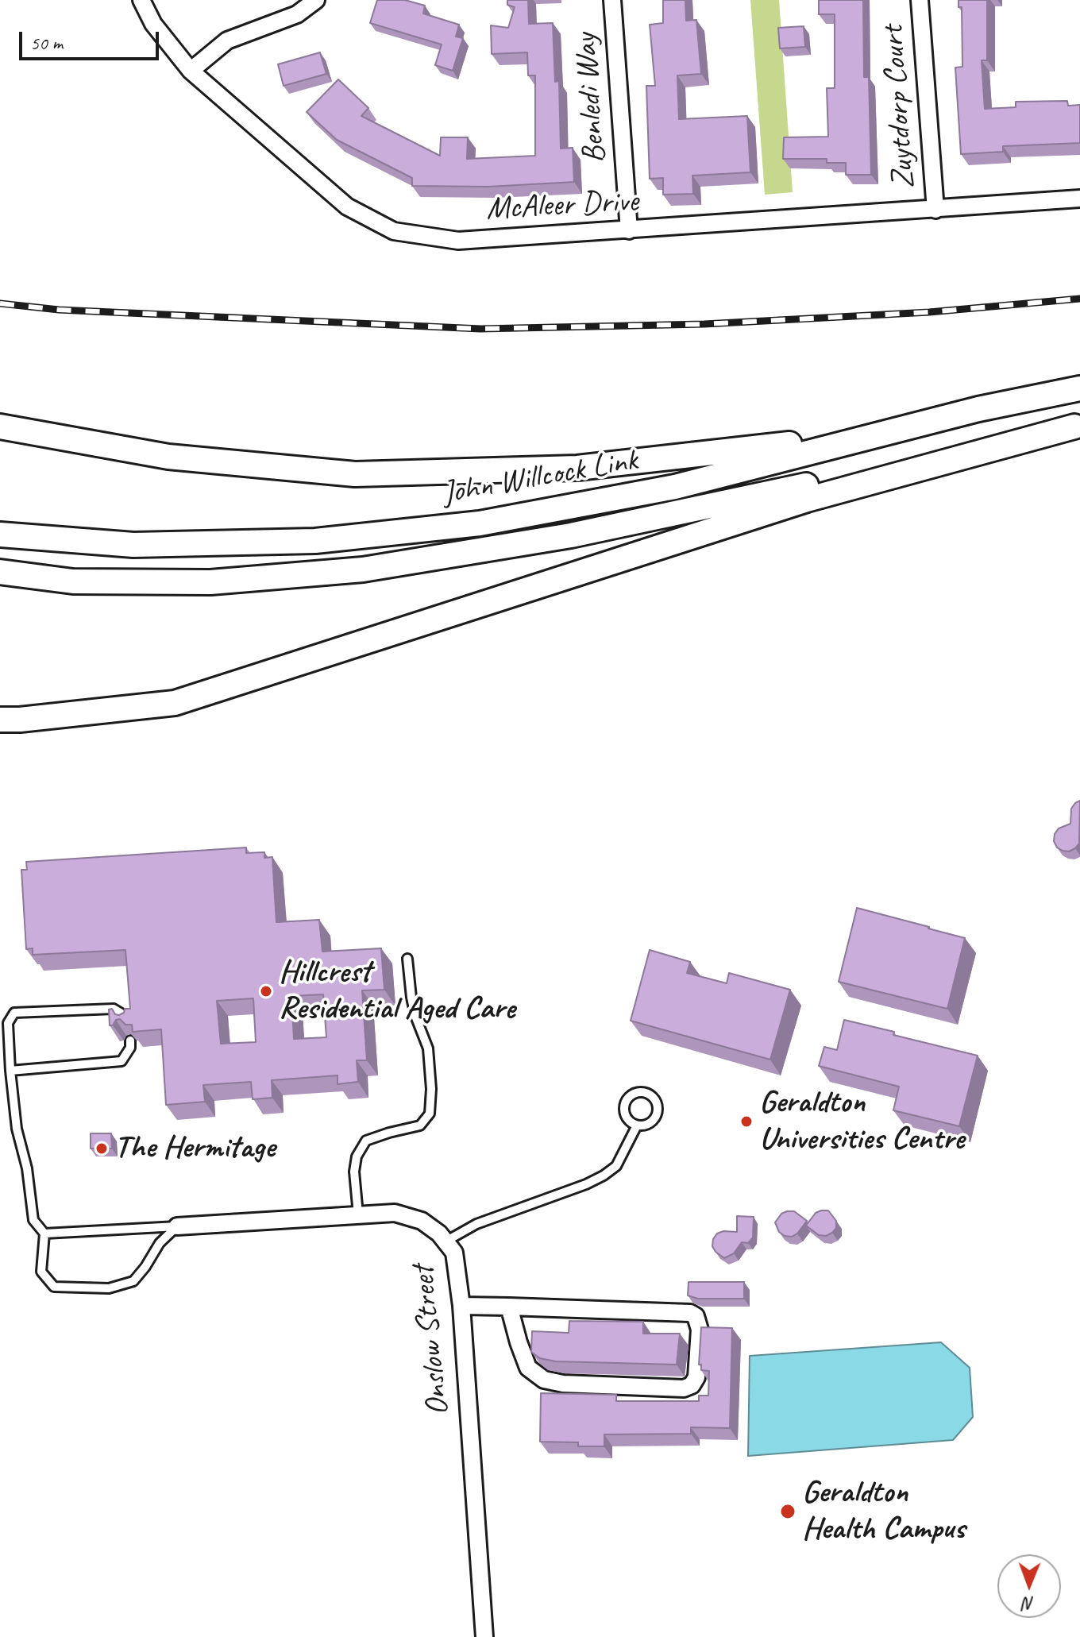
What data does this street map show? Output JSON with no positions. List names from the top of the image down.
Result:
{
  "streets": {
    "main road": ["John Willcock Link"],
    "street": [
      "Benledi Way",
      "Zuytdorp Court",
      "McAleer Drive",
      "Onslow Street"
    ]
  },
  "crossings": [
    ["Benledi Way", "McAleer Drive"],
    ["Zuytdorp Court", "McAleer Drive"]
  ],
  "places": [
    "Hillcrest Residential Aged Care",
    "Geraldton Universities Centre",
    "The Hermitage",
    "Geraldton Health Campus"
  ],
  "scale_bar": "50 m",
  "north": "bottom"
}
